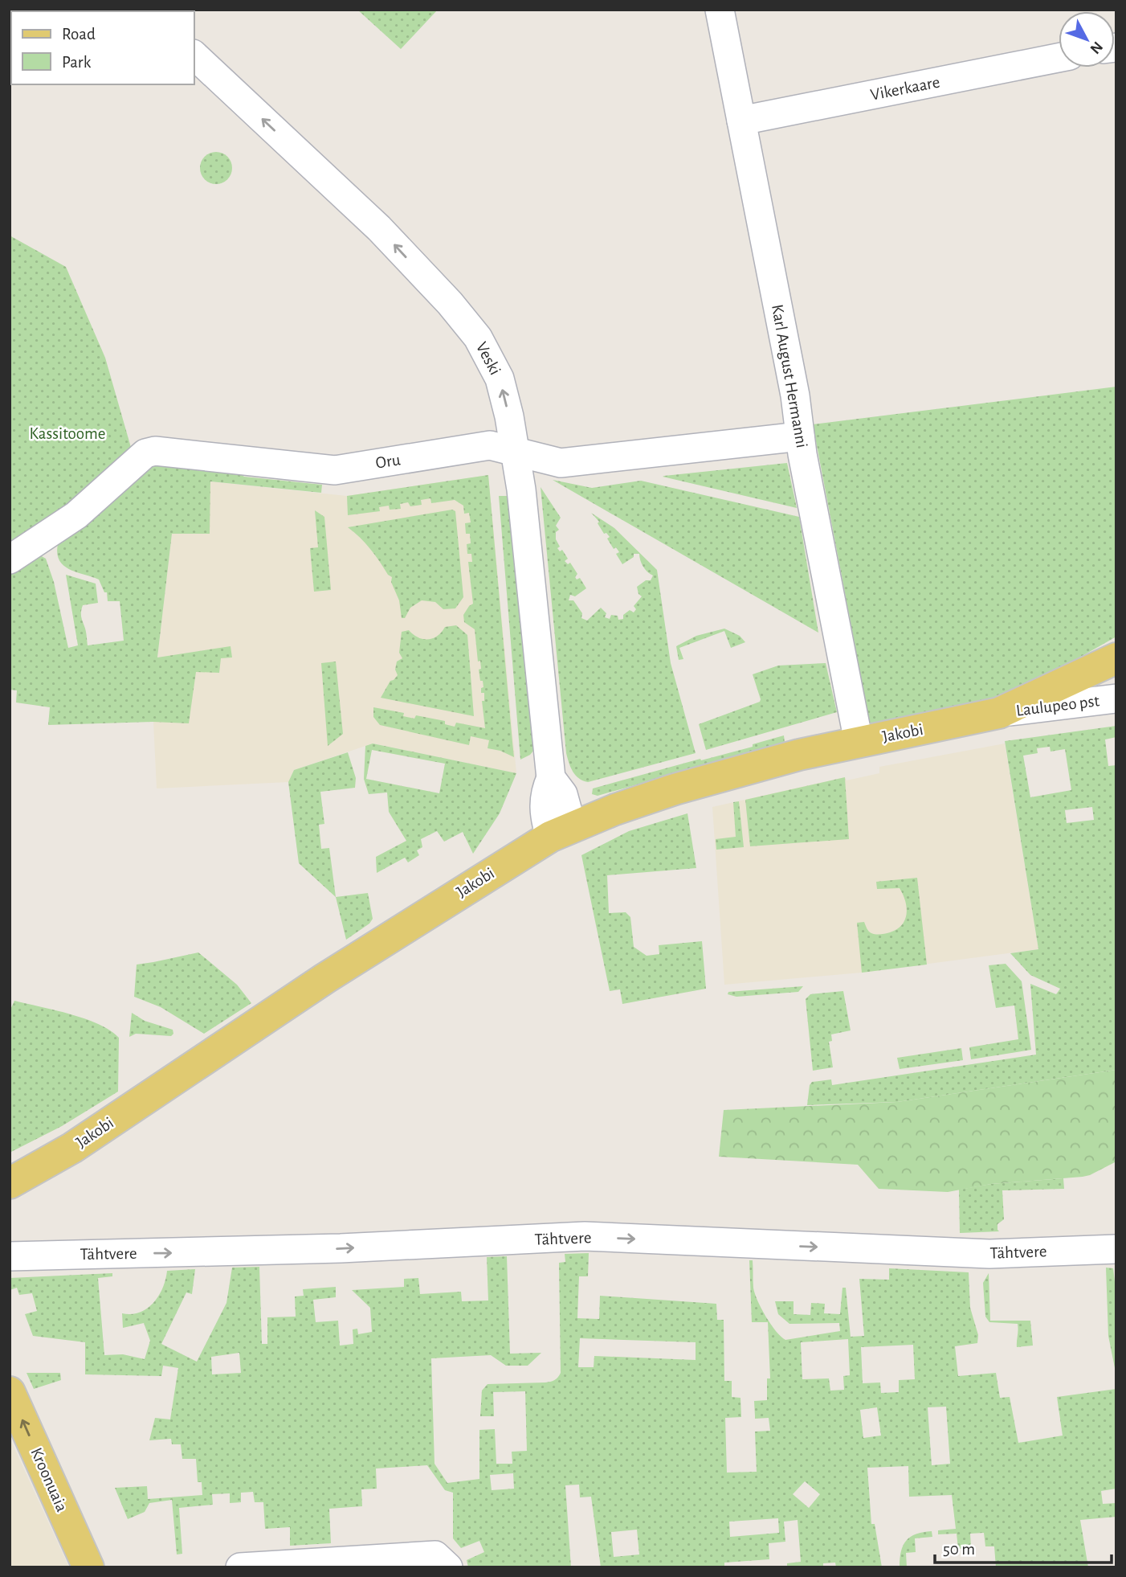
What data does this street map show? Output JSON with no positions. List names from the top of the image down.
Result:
{
  "streets": {
    "main road": ["Jakobi", "Kroonuaia"],
    "street": [
      "Vikerkaare",
      "Veski",
      "Karl August Hermanni",
      "Oru",
      "Laulupeo pst",
      "Tähtvere"
    ]
  },
  "crossings": [
    ["Vikerkaare", "Karl August Hermanni"],
    ["Veski", "Oru"],
    ["Veski", "Jakobi"],
    ["Karl August Hermanni", "Oru"],
    ["Karl August Hermanni", "Jakobi"],
    ["Laulupeo pst", "Jakobi"]
  ],
  "one_way": ["Veski", "Tähtvere", "Kroonuaia"],
  "parks": ["Kassitoome"],
  "legend": ["Road", "Park"],
  "scale_bar": "50 m",
  "north": "bottom right"
}
